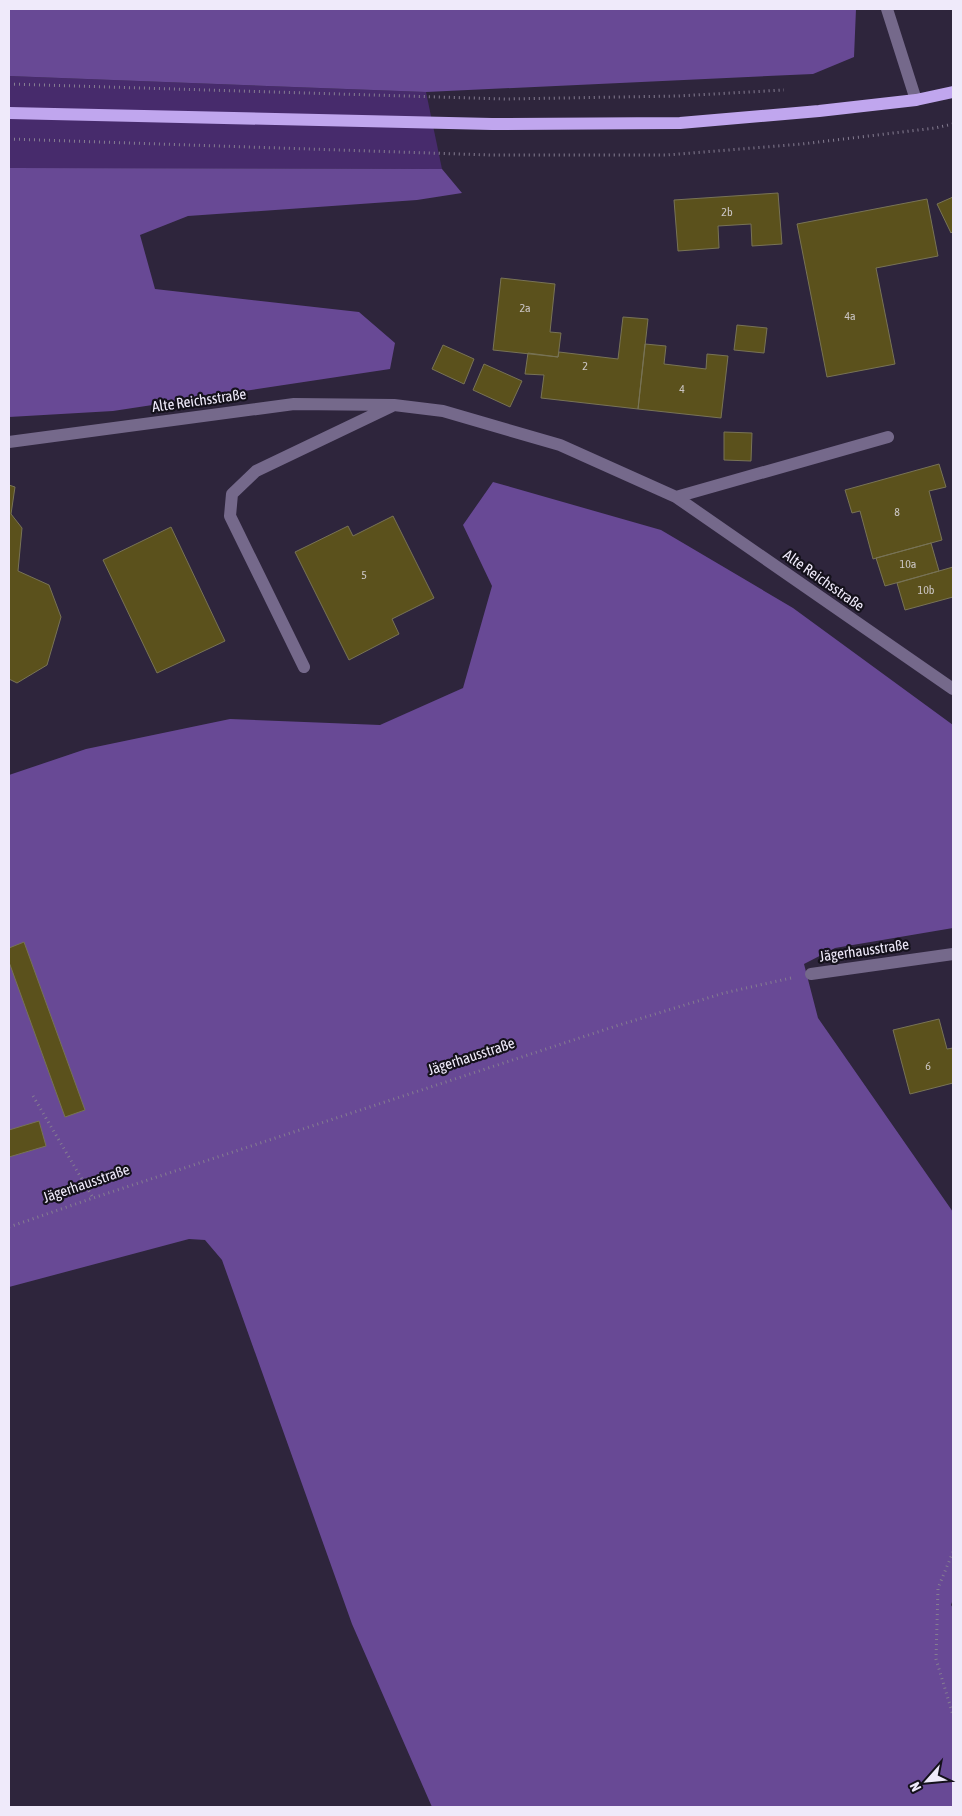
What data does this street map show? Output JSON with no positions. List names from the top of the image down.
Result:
{
  "streets": {
    "street": ["Alte Reichsstraße", "Jägerhausstraße"]
  },
  "house_numbers": [
    "2b",
    "2a",
    "4a",
    "2",
    "4",
    "8",
    "10a",
    "5",
    "10b",
    "6"
  ],
  "north": "bottom left"
}
